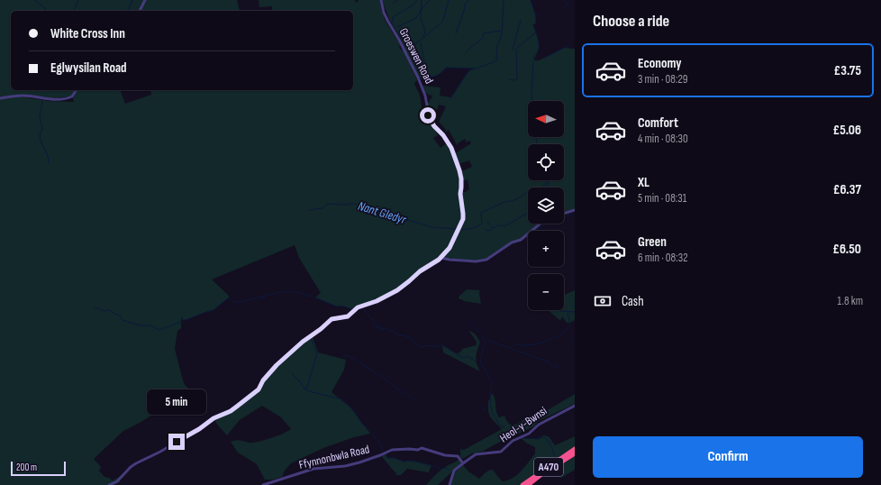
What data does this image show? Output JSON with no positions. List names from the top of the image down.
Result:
{
  "streets": {
    "highway": ["A470"],
    "street": ["Groeswen Road", "Heol-y-Bwnsi", "Ffynnonbwla Road"]
  },
  "crossings": [
    ["Heol-y-Bwnsi", "Ffynnonbwla Road"]
  ],
  "water": ["Nant Gledyr"],
  "scale_bar": "200 m",
  "north": "left",
  "page": {
    "heading": "Choose a ride",
    "banner": ["White Cross Inn", "Eglwysilan Road"],
    "list": [
      {
        "name": "Economy",
        "note": "3 min · 08:29",
        "value": "£3.75"
      },
      {
        "name": "Comfort",
        "note": "4 min · 08:30",
        "value": "£5.06"
      },
      {
        "name": "XL",
        "note": "5 min · 08:31",
        "value": "£6.37"
      },
      {
        "name": "Green",
        "note": "6 min · 08:32",
        "value": "£6.50"
      }
    ],
    "map_buttons": ["+", "−"],
    "pay": ["Cash", "1.8 km"],
    "bubble": "5 min",
    "buttons": "Confirm",
    "scale": "200 m"
  }
}
